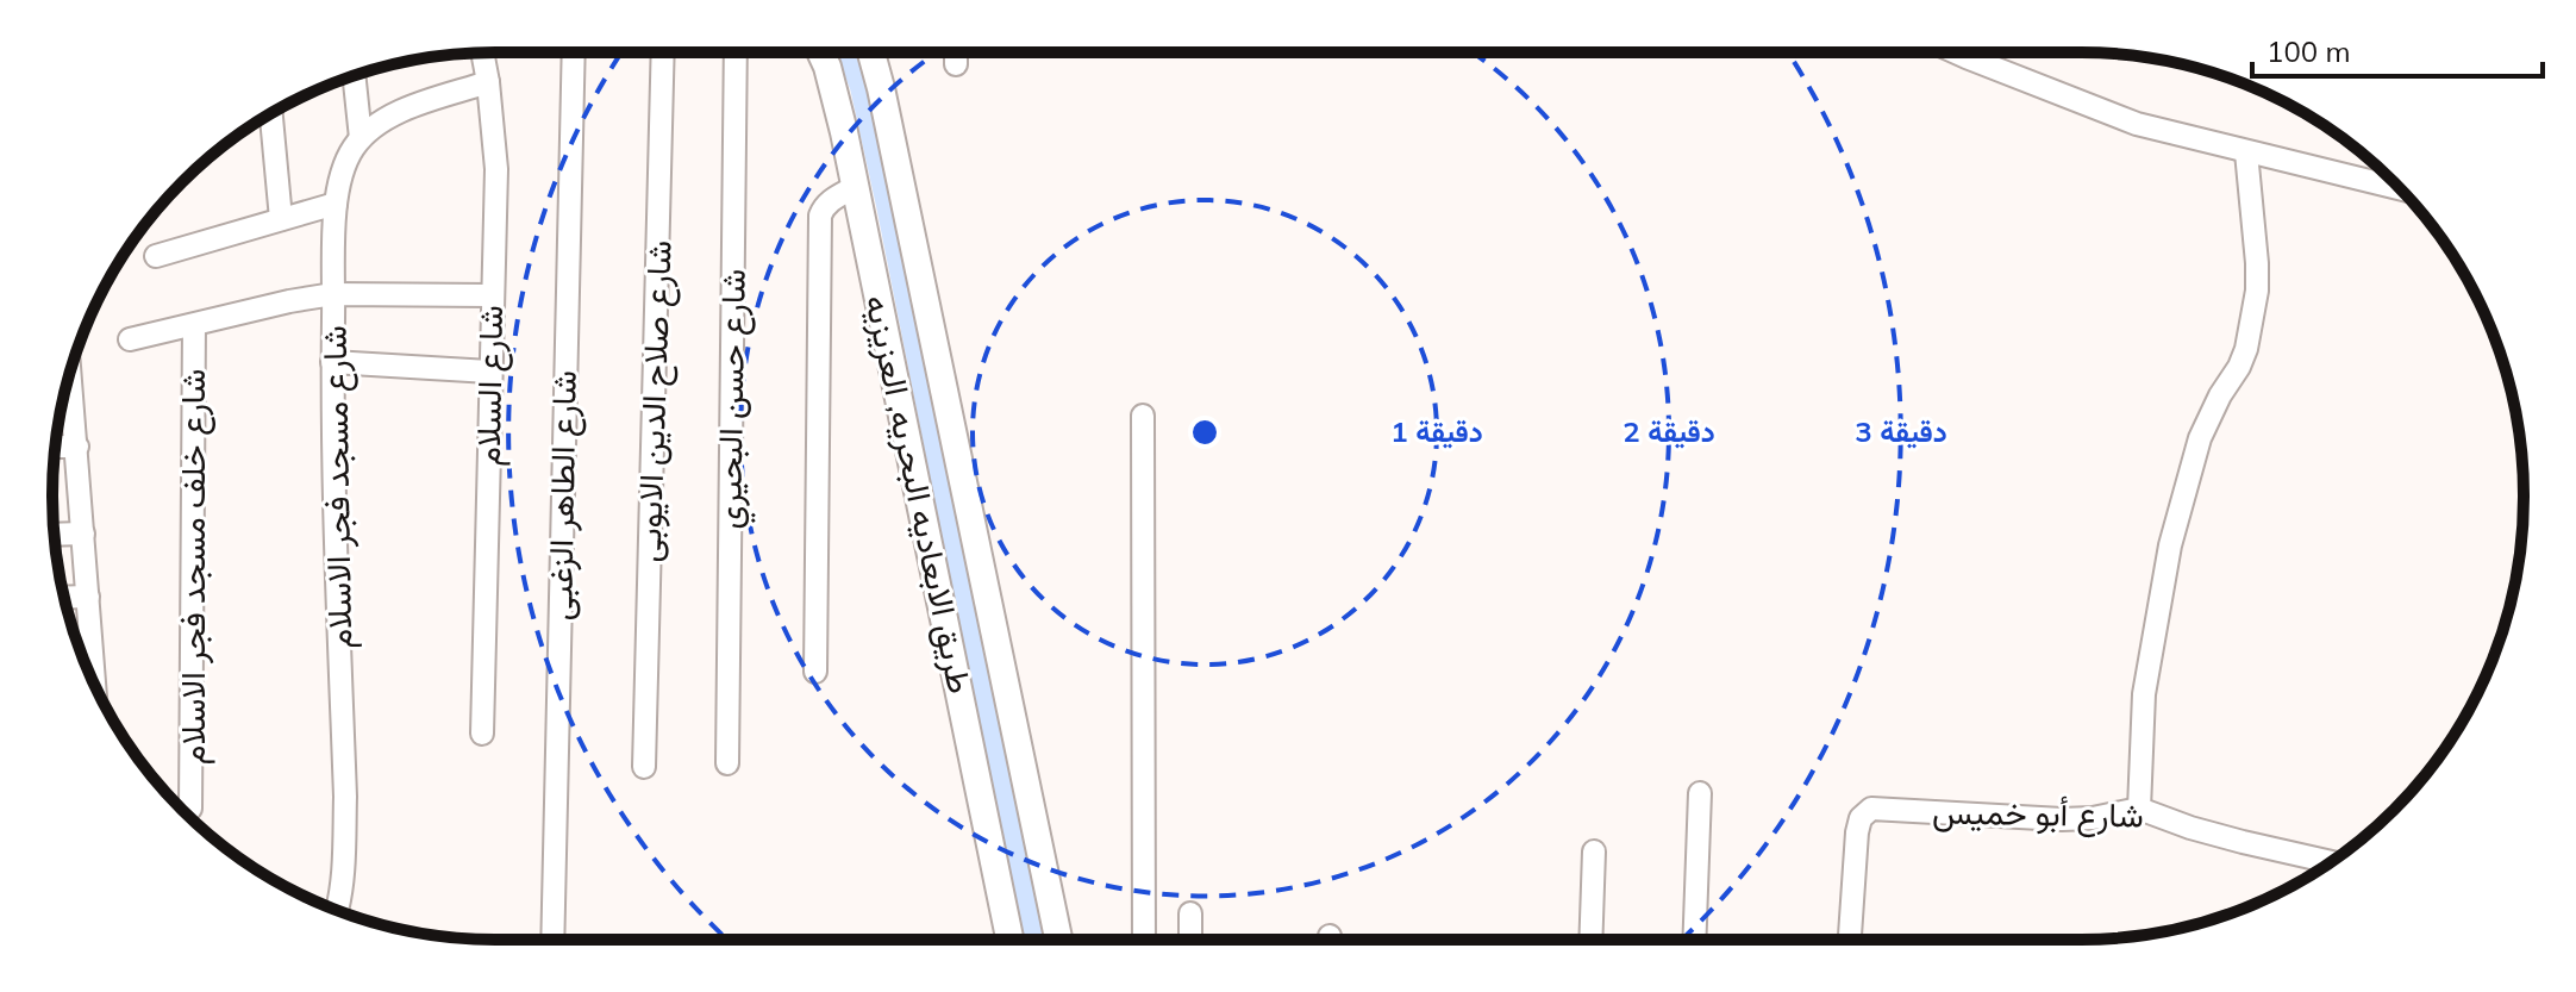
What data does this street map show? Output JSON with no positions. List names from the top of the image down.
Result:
{
  "streets": {
    "street": [
      "شارع السلام",
      "شارع حسن البحيري",
      "شارع صلاح الدين الايوبى",
      "شارع مسجد فجر الاسلام",
      "طريق الابعاديه البحريه, العزيزيه",
      "شارع الطاهر الزغبى",
      "شارع خلف مسجد فجر الاسلام",
      "شارع أبو خميس"
    ]
  },
  "scale_bar": "100 m",
  "rings": ["1 دقيقة", "2 دقيقة", "3 دقيقة"]
}
